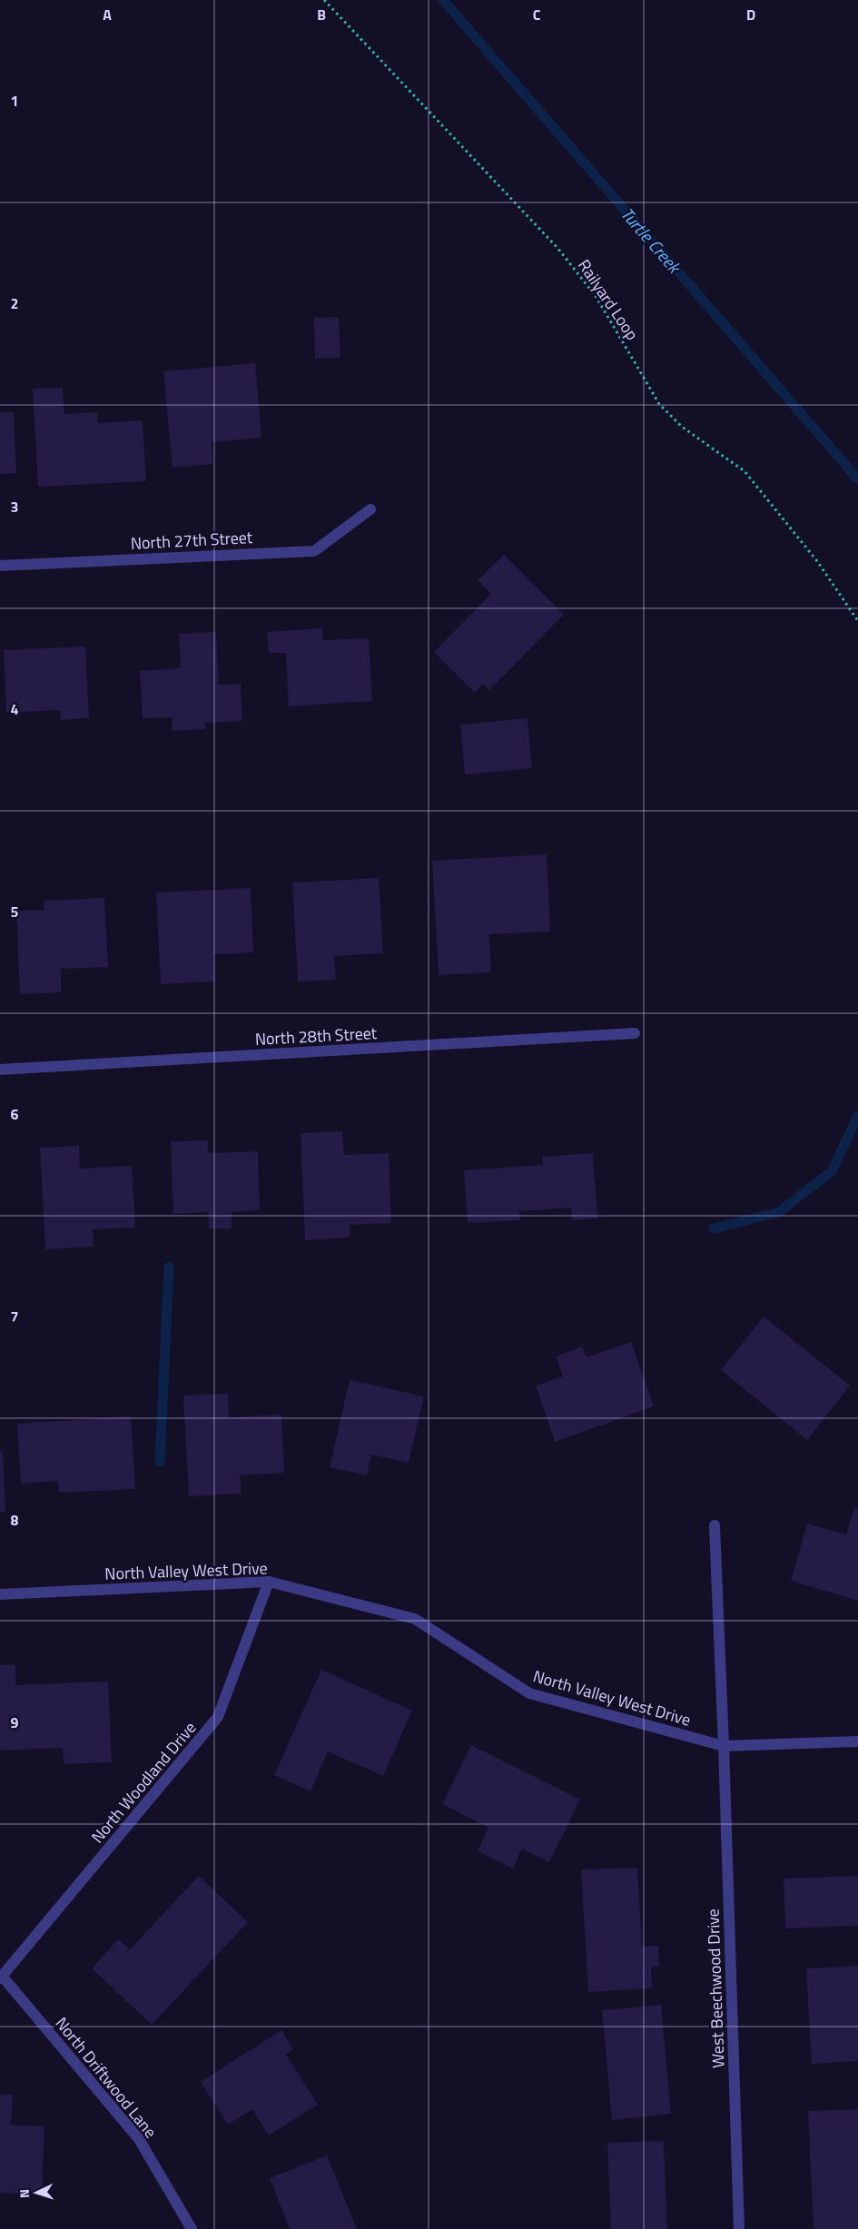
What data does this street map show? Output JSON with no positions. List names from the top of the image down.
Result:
{
  "streets": {
    "street": [
      "North 27th Street",
      "North 28th Street",
      "North Valley West Drive",
      "North Woodland Drive",
      "West Beechwood Drive",
      "North Driftwood Lane"
    ],
    "path": ["Railyard Loop"]
  },
  "crossings": [
    ["North Valley West Drive", "North Woodland Drive"],
    ["North Valley West Drive", "West Beechwood Drive"],
    ["North Woodland Drive", "North Driftwood Lane"]
  ],
  "water": ["Turtle Creek"],
  "north": "left",
  "grid": {
    "columns": [
      "A",
      "B",
      "C",
      "D"
    ],
    "rows": [
      "1",
      "2",
      "3",
      "4",
      "5",
      "6",
      "7",
      "8",
      "9"
    ]
  }
}
